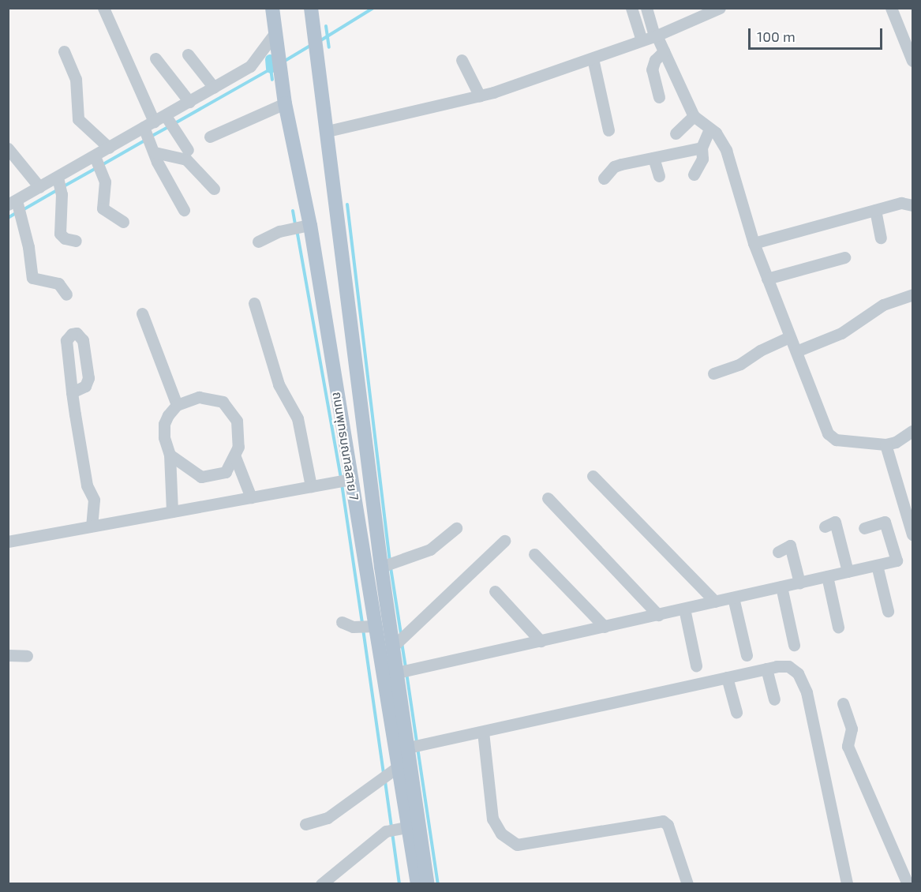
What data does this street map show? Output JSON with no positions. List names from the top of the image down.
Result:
{
  "streets": {
    "main road": ["ถนนพุทธมณฑลสาย 7"]
  },
  "scale_bar": "100 m"
}
